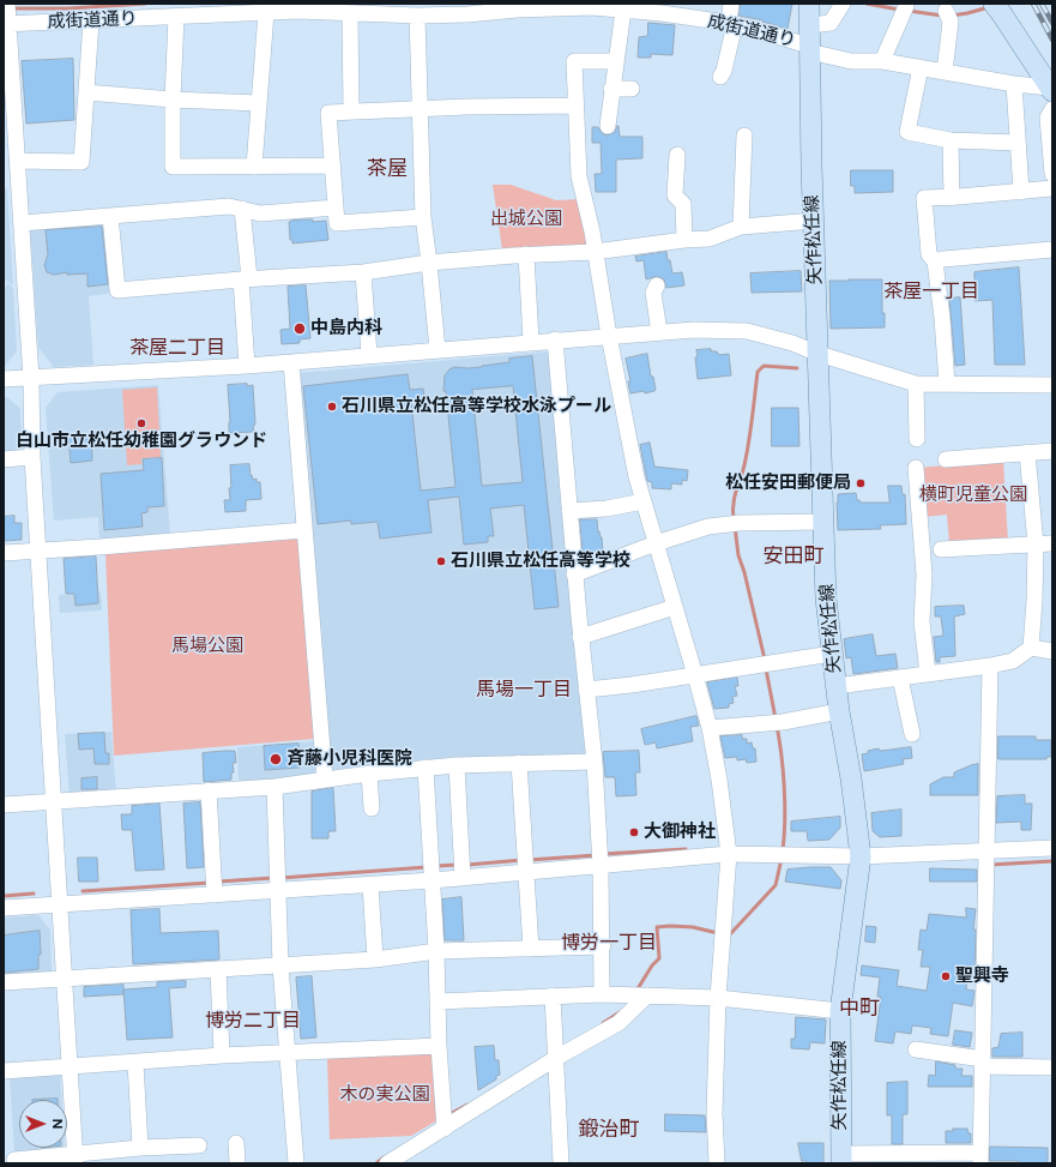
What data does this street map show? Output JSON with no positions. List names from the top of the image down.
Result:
{
  "streets": {
    "main road": ["矢作松任線"],
    "street": ["成街道通り"]
  },
  "crossings": [
    ["成街道通り", "矢作松任線"]
  ],
  "districts": [
    "茶屋",
    "茶屋一丁目",
    "茶屋二丁目",
    "安田町",
    "馬場一丁目",
    "博労一丁目",
    "中町",
    "博労二丁目",
    "鍛治町"
  ],
  "parks": [
    "出城公園",
    "横町児童公園",
    "馬場公園",
    "木の実公園"
  ],
  "places": [
    "中島内科",
    "石川県立松任高等学校水泳プール",
    "白山市立松任幼稚園グラウンド",
    "松任安田郵便局",
    "石川県立松任高等学校",
    "斉藤小児科医院",
    "大御神社",
    "聖興寺"
  ],
  "north": "right"
}
